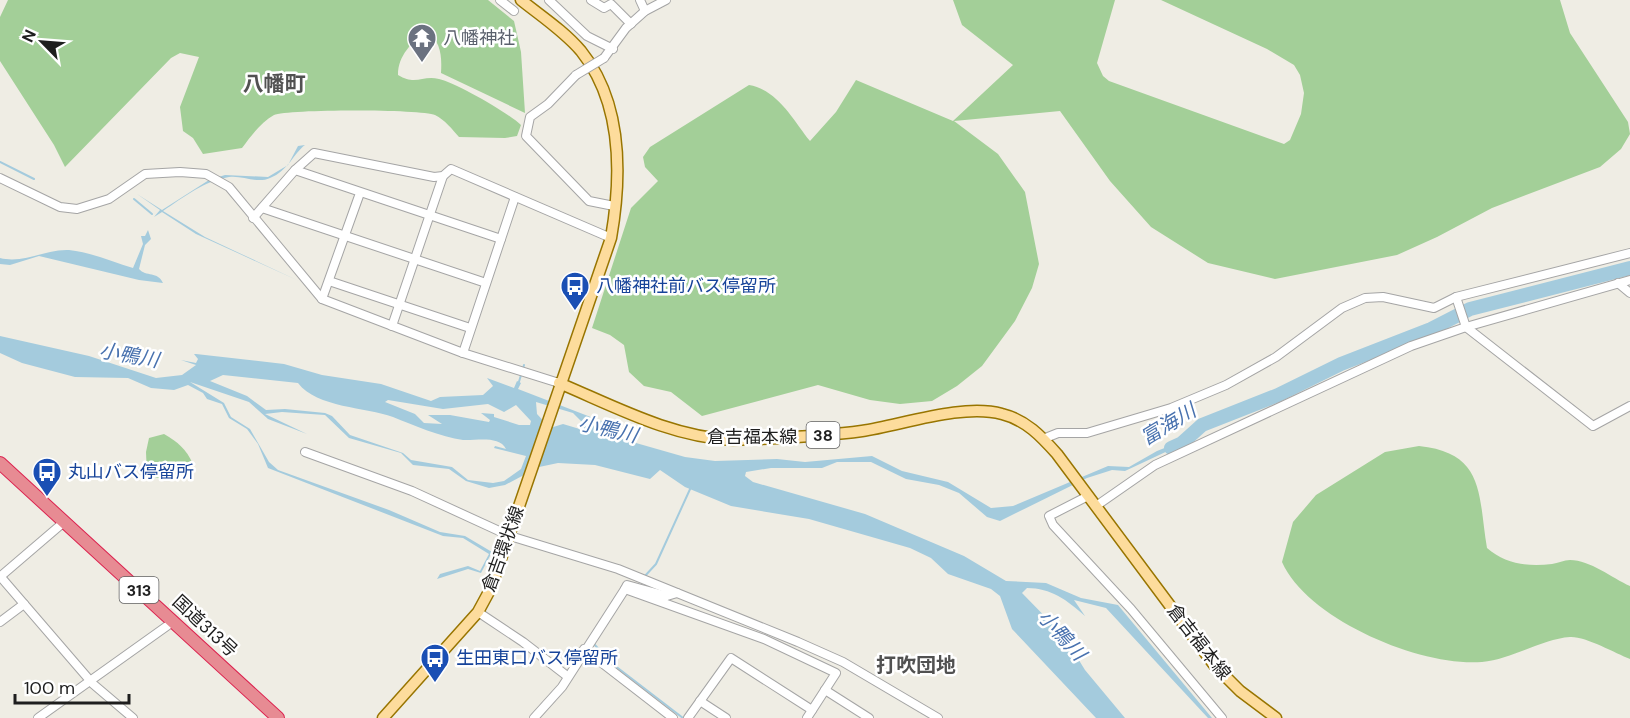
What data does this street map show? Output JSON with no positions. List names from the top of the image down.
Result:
{
  "streets": {
    "highway": ["313", "国道313号"],
    "main road": ["38", "倉吉福本線", "倉吉環状線"]
  },
  "crossings": [
    ["倉吉福本線", "倉吉環状線"]
  ],
  "districts": ["八幡町", "打吹団地"],
  "water": ["小鴨川", "富海川"],
  "places": {
    "temple": ["八幡神社"],
    "bus stop": ["八幡神社前バス停留所", "丸山バス停留所", "生田東口バス停留所"]
  },
  "scale_bar": "100 m",
  "north": "top left"
}
